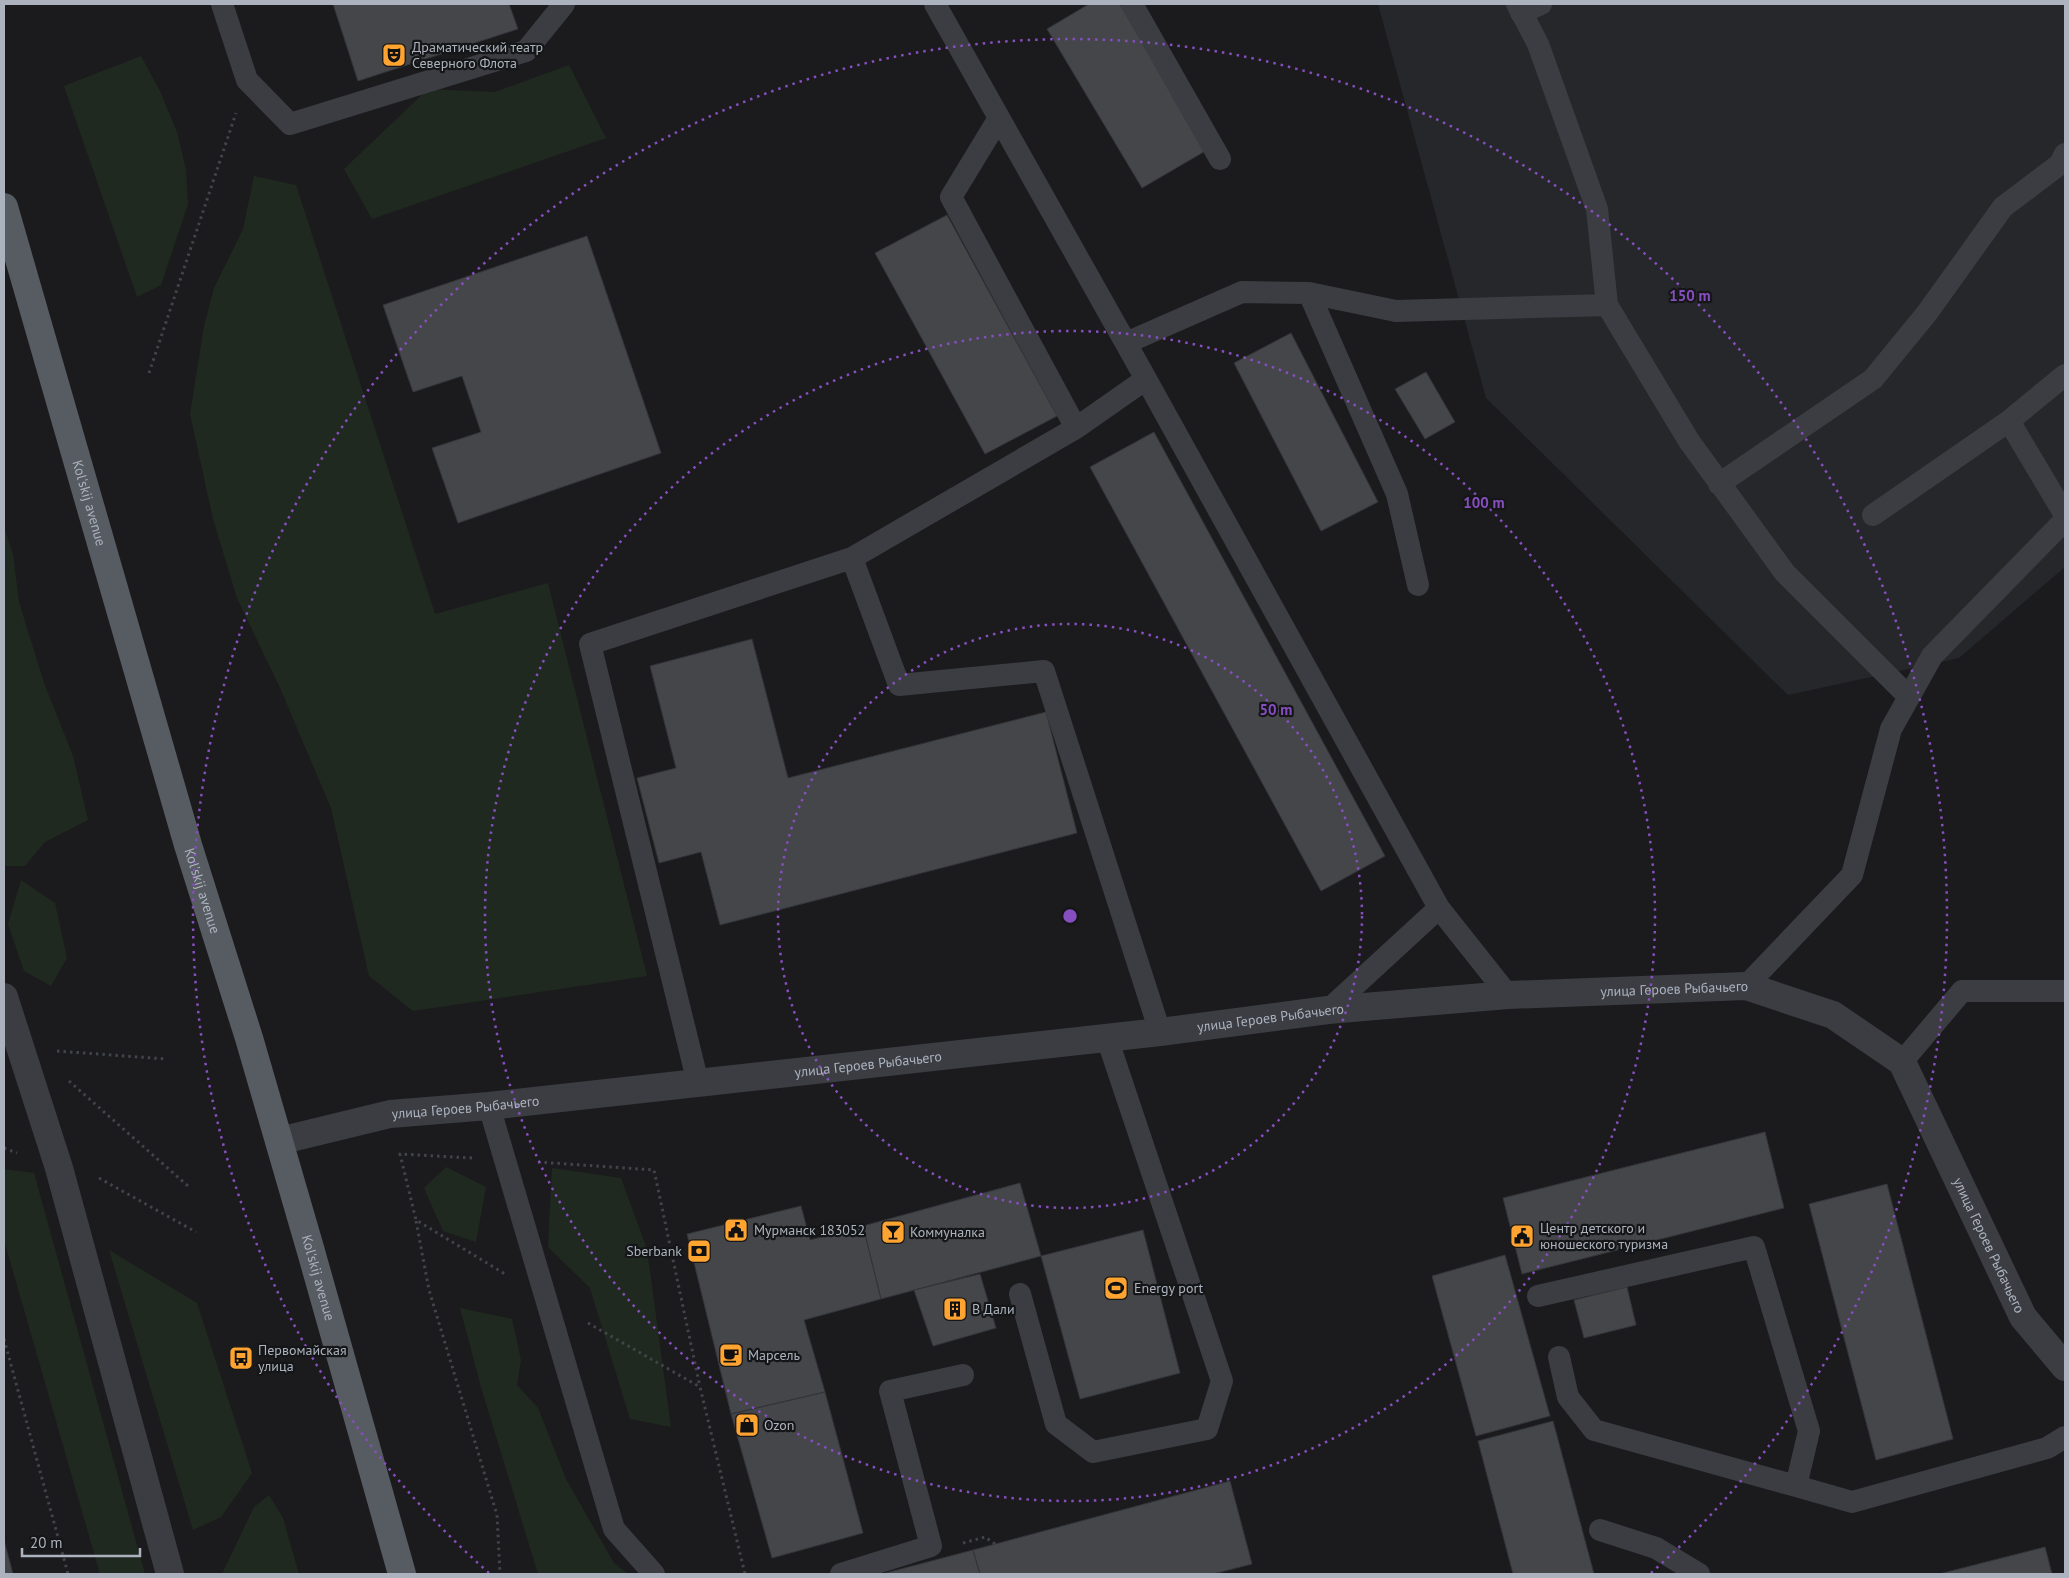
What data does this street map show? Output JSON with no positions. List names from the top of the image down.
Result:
{
  "streets": {
    "main road": ["Kol'skij avenue"],
    "street": ["улица Героев Рыбачьего"]
  },
  "crossings": [
    ["Kol'skij avenue", "улица Героев Рыбачьего"]
  ],
  "places": {
    "theatre": ["Драматический театр Северного Флота"],
    "public building": ["Мурманск 183052", "Центр детского и юношеского туризма"],
    "bar": ["Коммуналка"],
    "bank": ["Sberbank"],
    "sports": ["Energy port"],
    "building": ["В Дали"],
    "cafe": ["Марсель"],
    "bus stop": ["Первомайская улица"],
    "shop": ["Ozon"]
  },
  "scale_bar": "20 m",
  "rings": ["150 m", "100 m", "50 m"]
}
